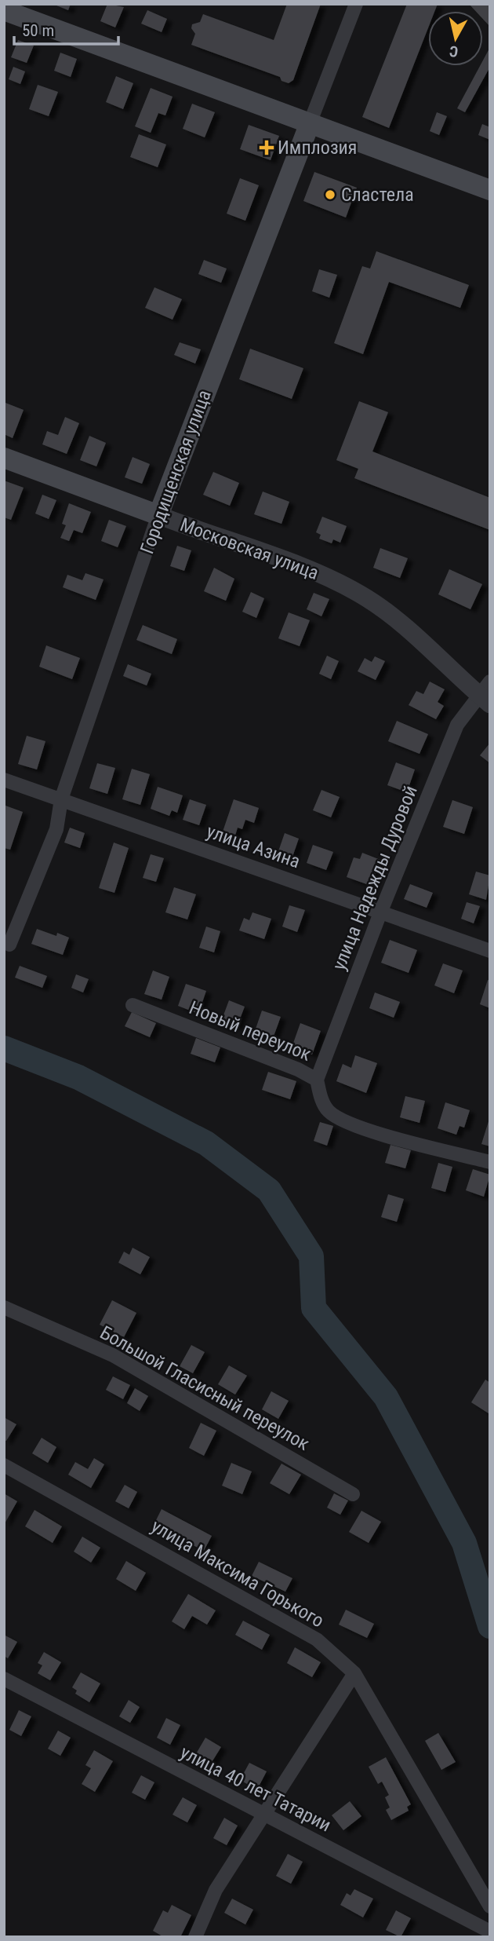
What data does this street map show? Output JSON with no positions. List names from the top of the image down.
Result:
{
  "streets": {
    "main road": ["Городищенская улица", "Московская улица"],
    "street": [
      "улица Азина",
      "улица Надежды Дуровой",
      "Новый переулок",
      "Большой Гласисный переулок",
      "улица Максима Горького",
      "улица 40 лет Татарии"
    ]
  },
  "crossings": [
    ["Городищенская улица", "Московская улица"],
    ["Городищенская улица", "улица Азина"],
    ["Московская улица", "улица Надежды Дуровой"],
    ["улица Азина", "улица Надежды Дуровой"],
    ["улица Надежды Дуровой", "Новый переулок"]
  ],
  "places": {
    "health": ["Имплозия"],
    "other": ["Сластела"]
  },
  "scale_bar": "50 m",
  "north": "bottom"
}
